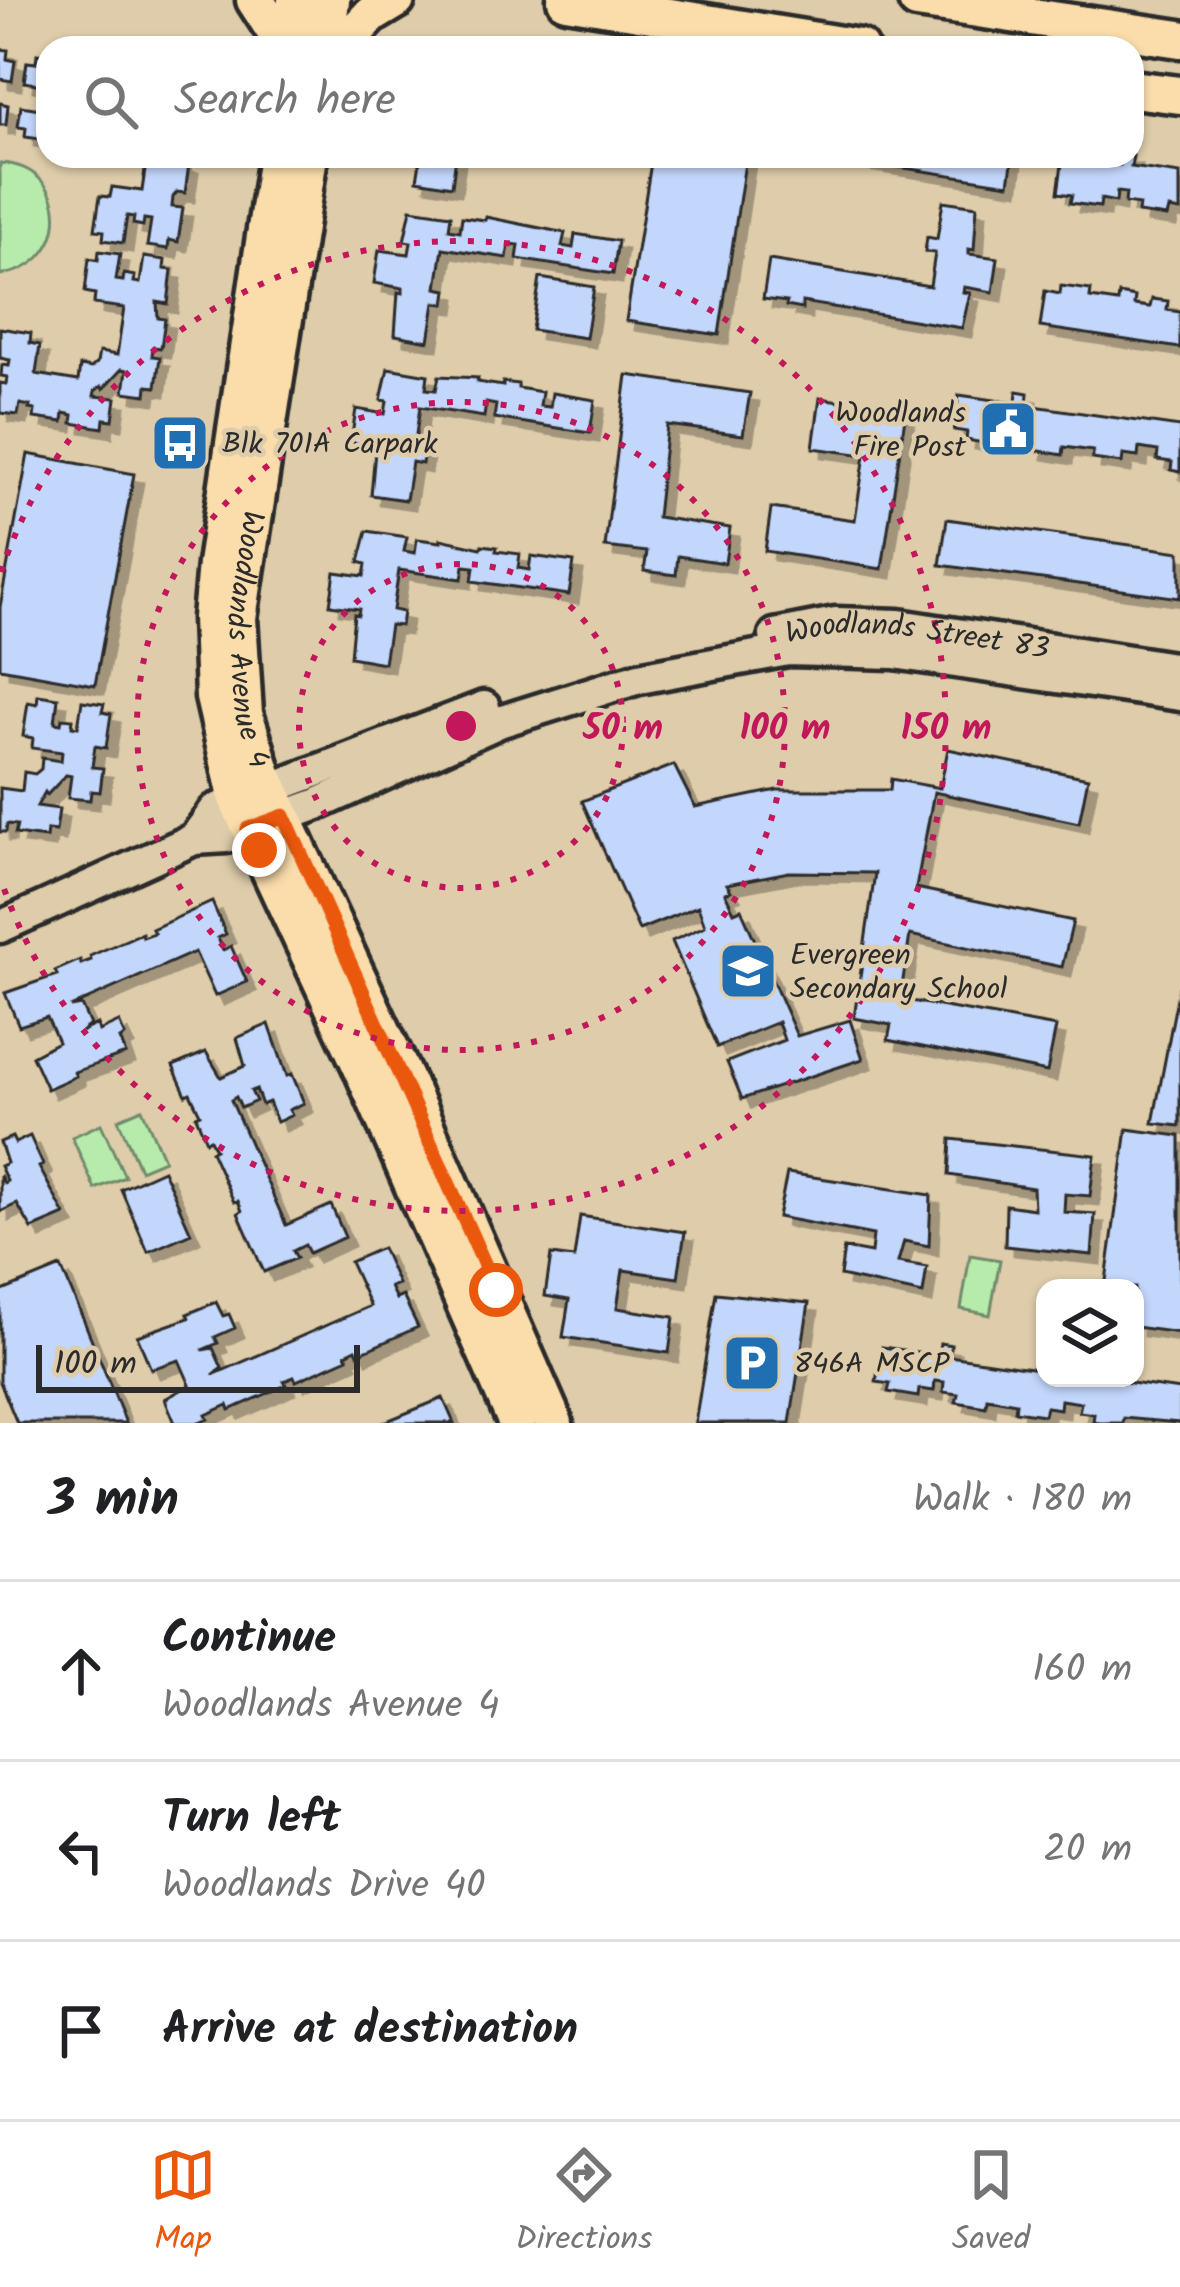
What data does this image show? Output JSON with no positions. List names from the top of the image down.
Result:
{
  "streets": {
    "main road": ["Woodlands Avenue 4"],
    "street": ["Woodlands Street 83"]
  },
  "crossings": [
    ["Woodlands Avenue 4", "Woodlands Street 83"]
  ],
  "places": {
    "public building": ["Woodlands Fire Post"],
    "bus stop": ["Blk 701A Carpark"],
    "school or university": ["Evergreen Secondary School"],
    "parking": ["846A MSCP"]
  },
  "scale_bar": "100 m",
  "page": {
    "search": "Search here",
    "scale": "100 m",
    "heading": ["3 min", "Walk · 180 m"],
    "list": [
      ["Continue", "Woodlands Avenue 4", "160 m"],
      ["Turn left", "Woodlands Drive 40", "20 m"],
      "Arrive at destination"
    ],
    "nav": ["Map", "Directions", "Saved"]
  },
  "rings": ["50 m", "100 m", "150 m"]
}
